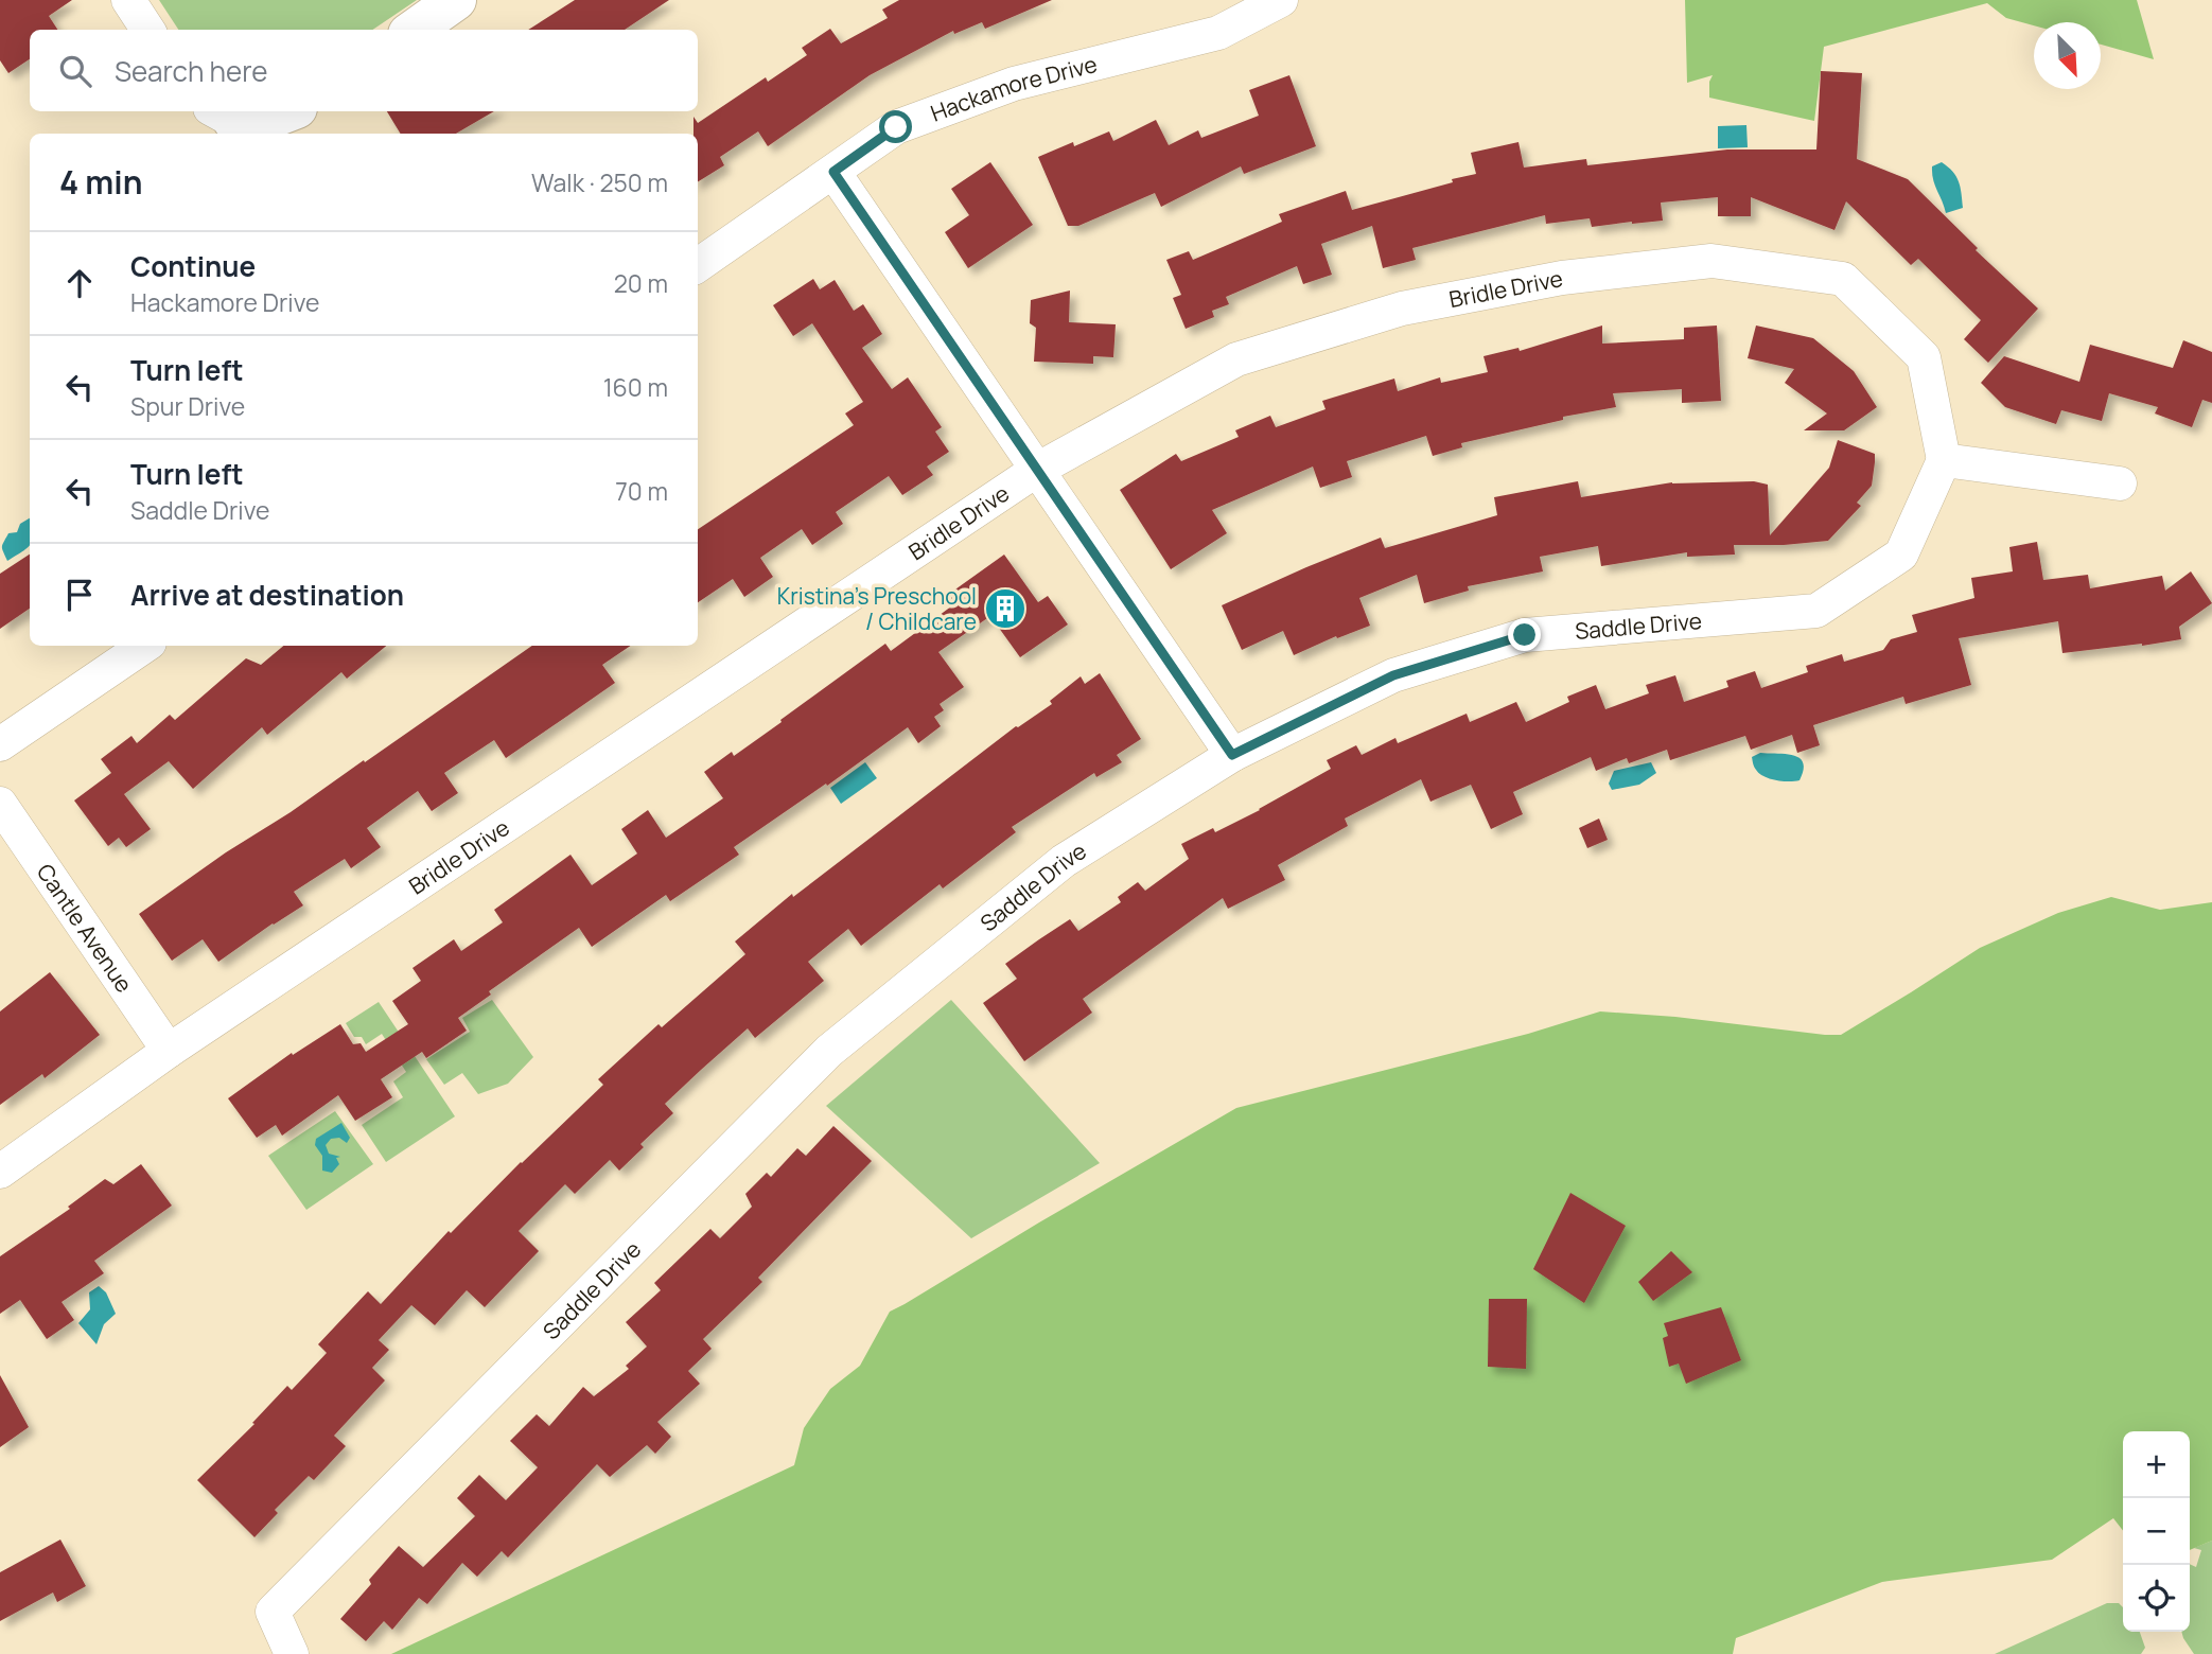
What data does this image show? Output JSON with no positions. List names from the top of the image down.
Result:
{
  "streets": {
    "street": [
      "Hackamore Drive",
      "Bridle Drive",
      "Saddle Drive",
      "Cantle Avenue"
    ]
  },
  "crossings": [
    ["Bridle Drive", "Saddle Drive"],
    ["Bridle Drive", "Cantle Avenue"]
  ],
  "places": {
    "building": ["Kristina's Preschool / Childcare"]
  },
  "north": "bottom right",
  "page": {
    "search": "Search here",
    "heading": ["4 min", "Walk · 250 m"],
    "list": [
      ["Continue", "Hackamore Drive", "20 m"],
      ["Turn left", "Spur Drive", "160 m"],
      ["Turn left", "Saddle Drive", "70 m"],
      "Arrive at destination"
    ],
    "map_buttons": ["+", "−"]
  }
}
